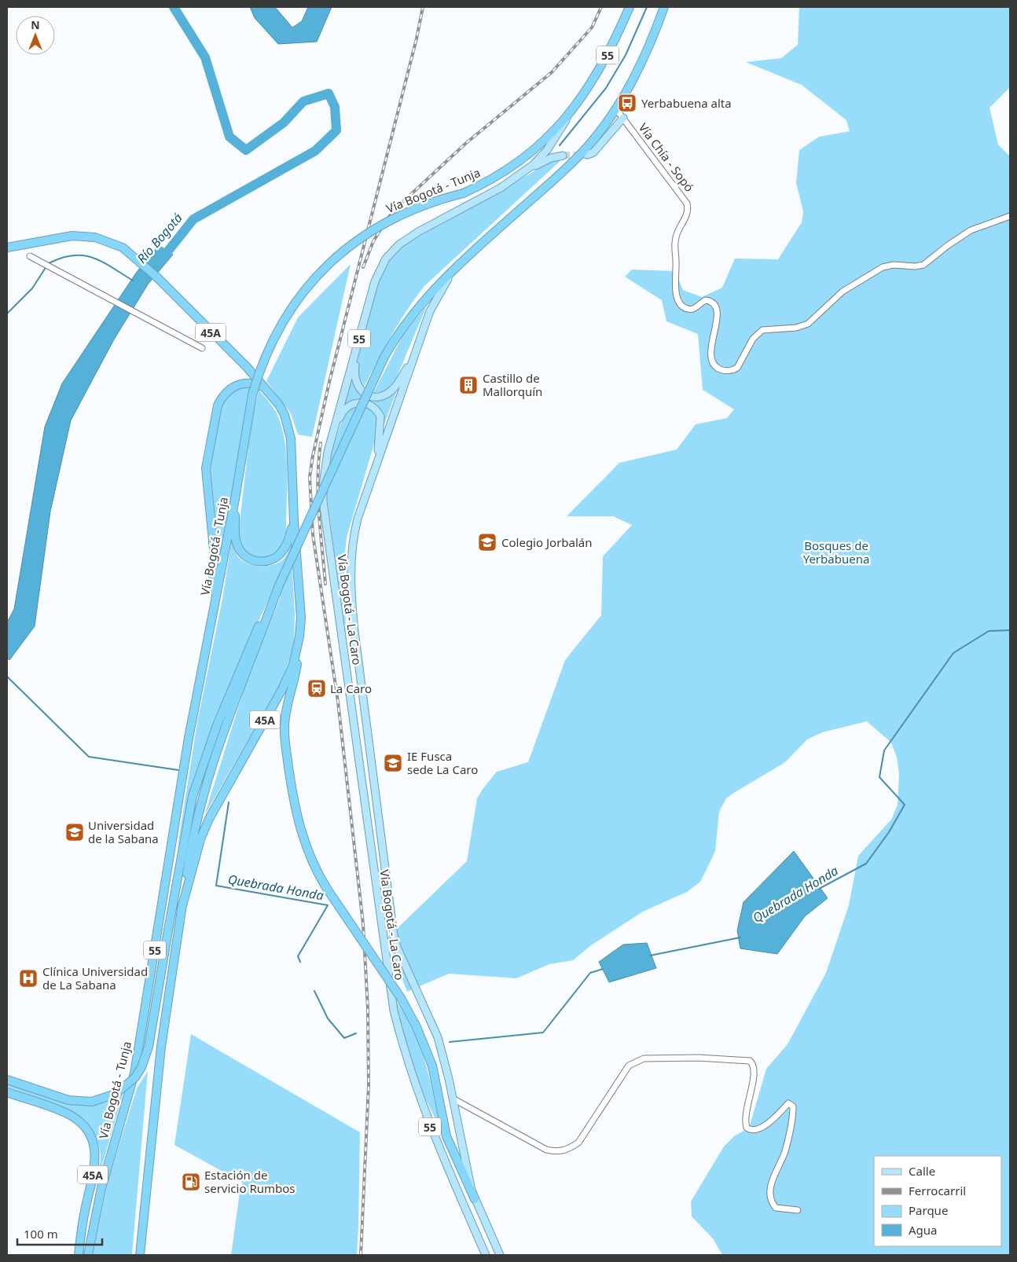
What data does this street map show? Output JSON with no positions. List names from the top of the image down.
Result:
{
  "streets": {
    "highway": ["55", "Vía Bogotá - Tunja", "45A"],
    "main road": ["Vía Bogotá - La Caro"],
    "street": ["Vía Chía - Sopó"]
  },
  "crossings": [
    ["55", "Vía Chía - Sopó"],
    ["55", "45A"],
    ["55", "Vía Bogotá - La Caro"],
    ["Vía Bogotá - Tunja", "Vía Bogotá - La Caro"]
  ],
  "water": ["Río Bogotá", "Quebrada Honda"],
  "parks": ["Bosques de Yerbabuena"],
  "places": {
    "bus stop": ["Yerbabuena alta"],
    "building": ["Castillo de Mallorquín"],
    "school or university": ["Colegio Jorbalán", "IE Fusca sede La Caro", "Universidad de la Sabana"],
    "station": ["La Caro"],
    "hospital": ["Clínica Universidad de La Sabana"],
    "fuel station": ["Estación de servicio Rumbos"]
  },
  "legend": [
    "Calle",
    "Ferrocarril",
    "Parque",
    "Agua"
  ],
  "scale_bar": "100 m",
  "north": "top"
}
